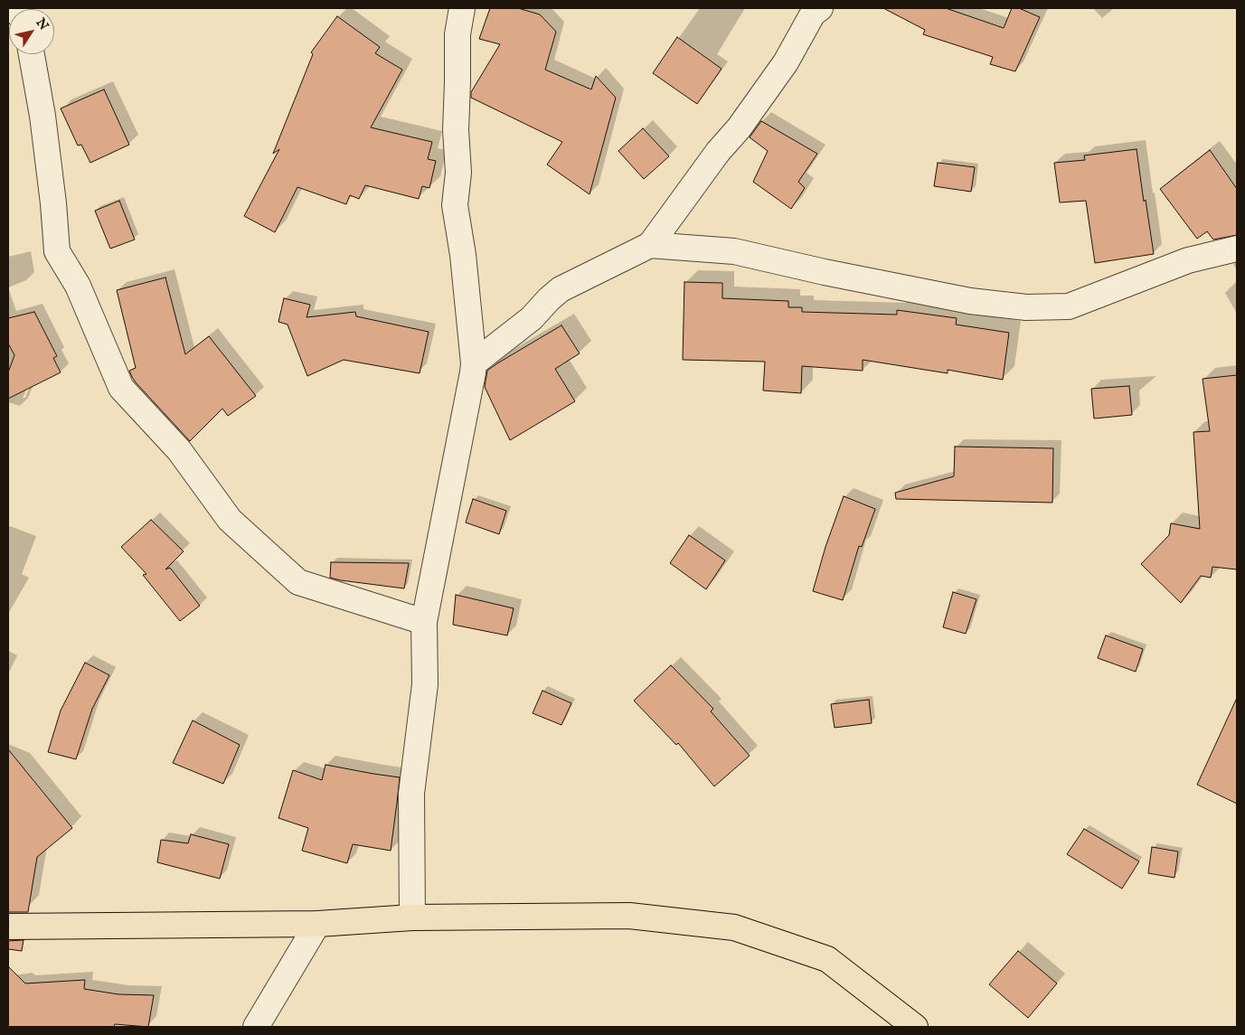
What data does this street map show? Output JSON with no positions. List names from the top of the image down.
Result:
{
  "north": "top right"
}
